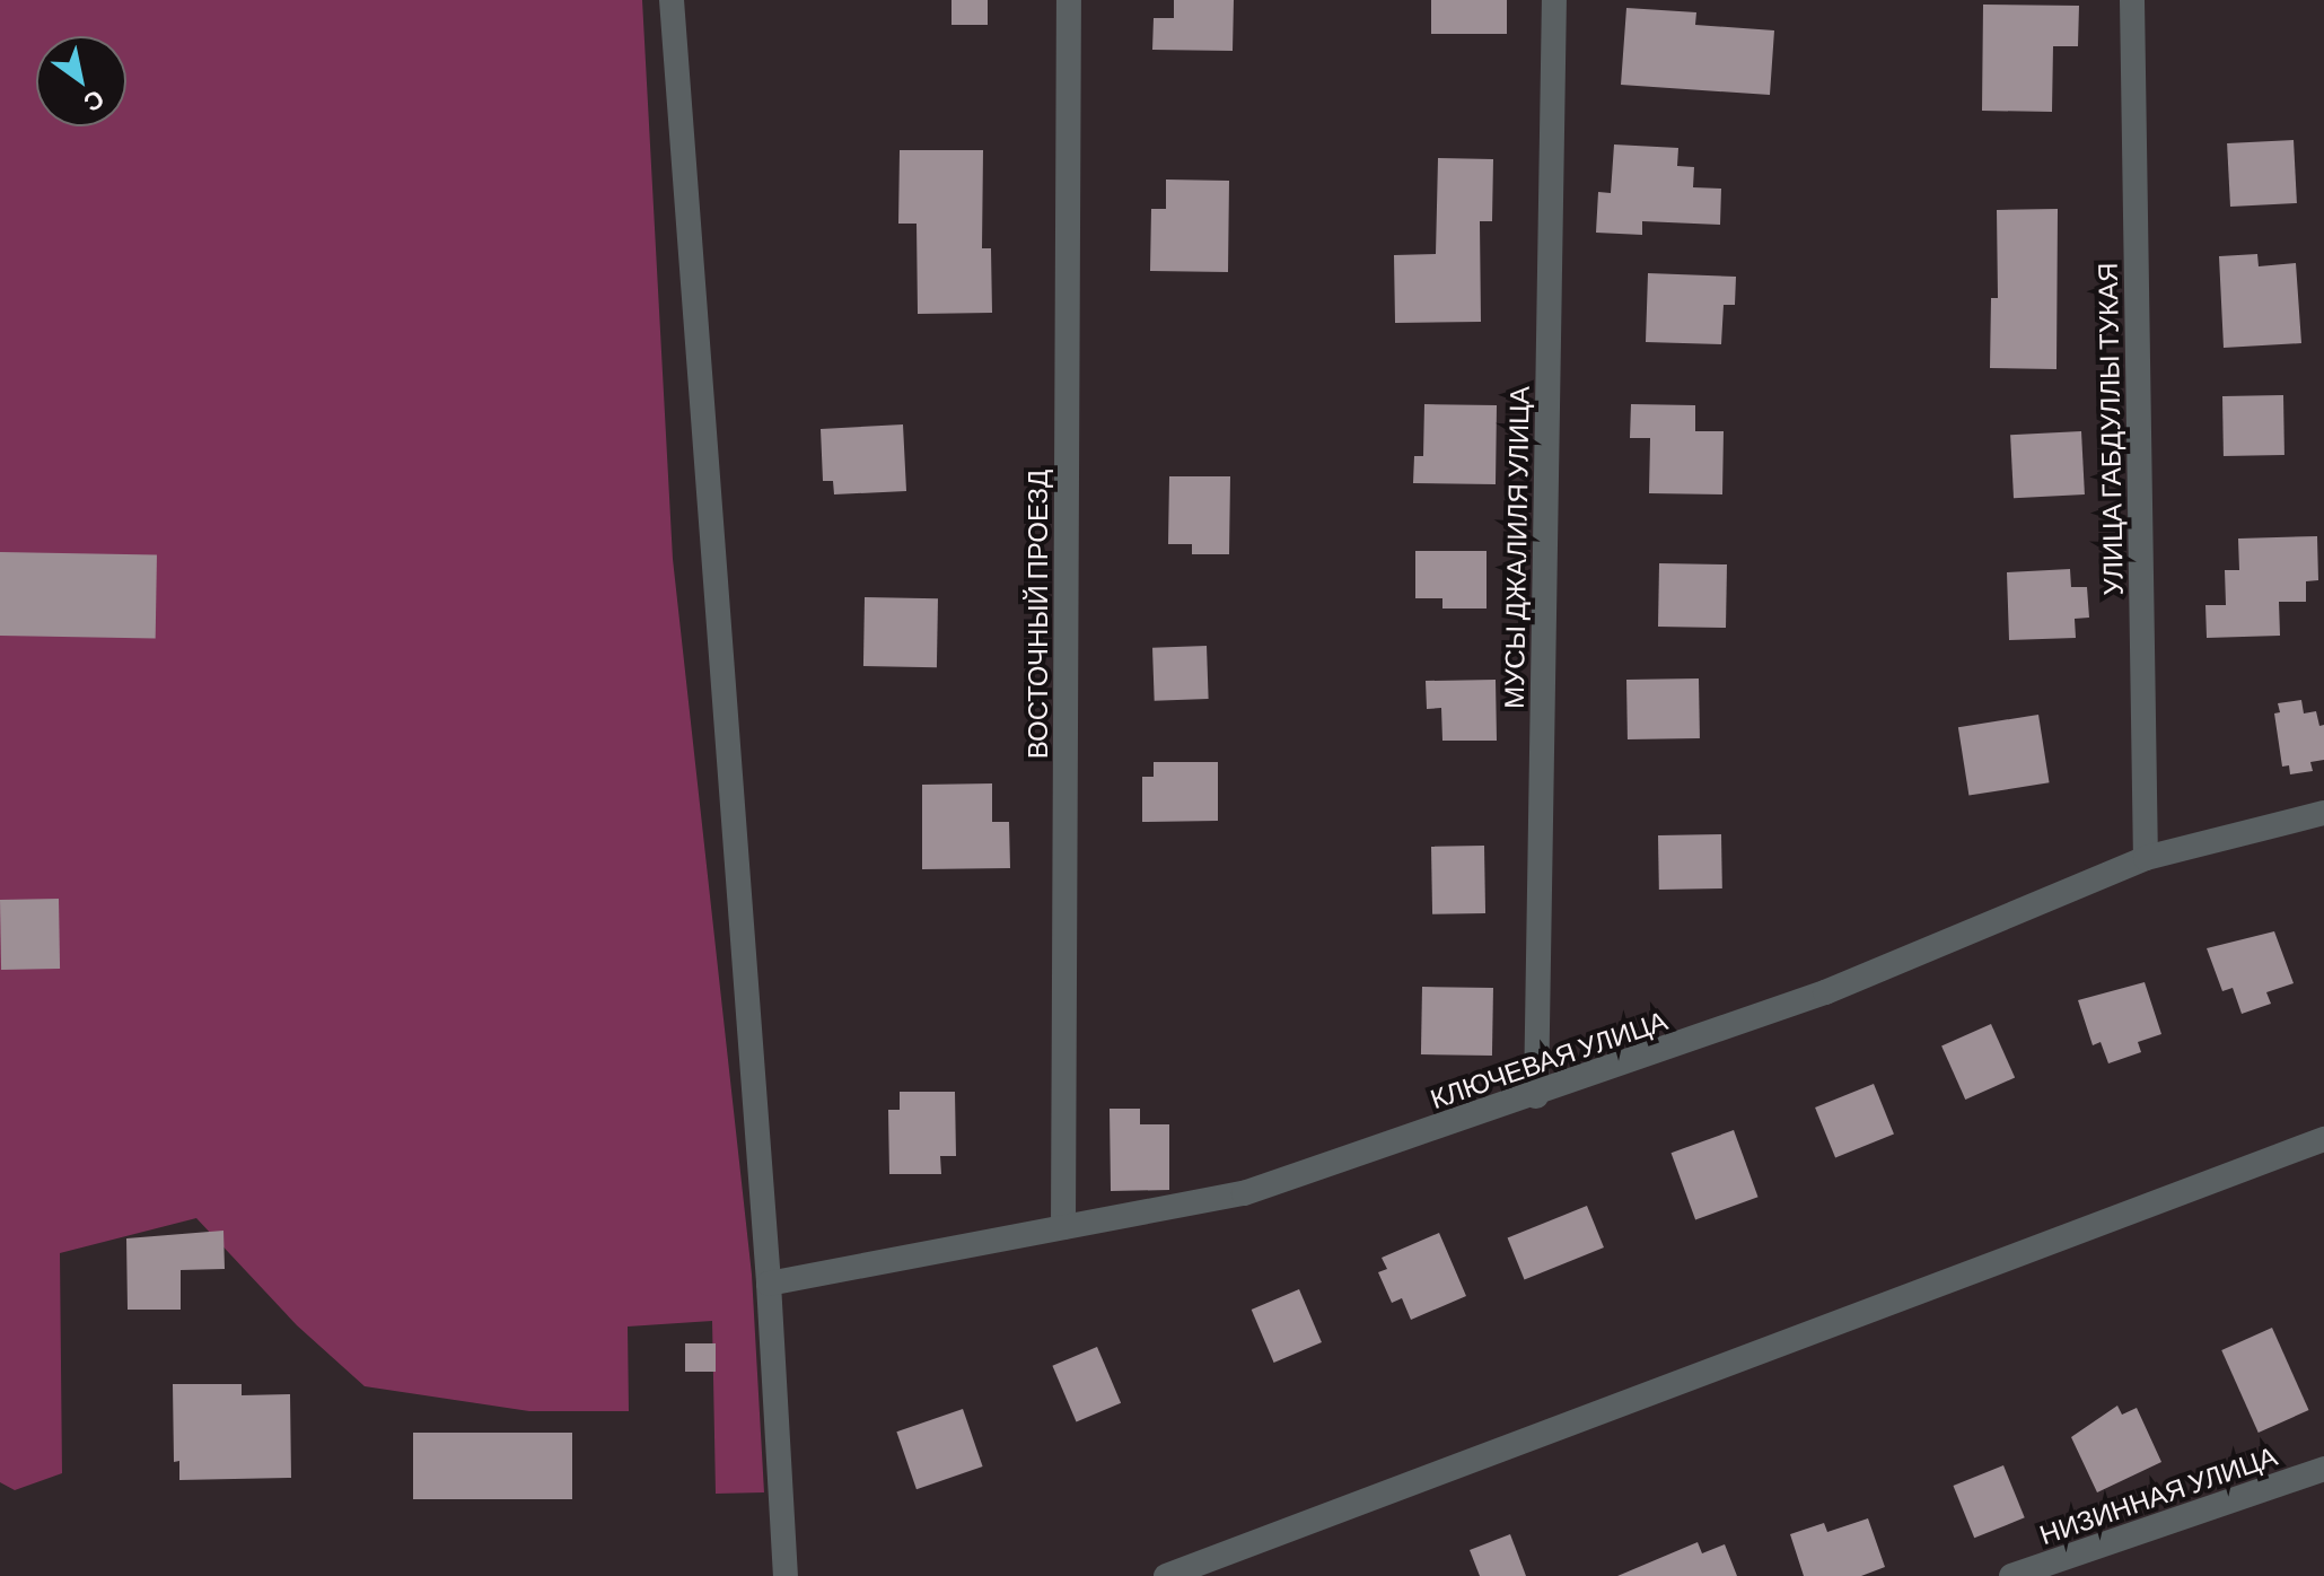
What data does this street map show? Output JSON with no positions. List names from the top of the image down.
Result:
{
  "streets": {
    "street": [
      "УЛИЦА ГАБДУЛЛЫ ТУКАЯ",
      "МУСЫ ДЖАЛИЛЯ УЛИЦА",
      "ВОСТОЧНЫЙ ПРОЕЗД",
      "КЛЮЧЕВАЯ УЛИЦА",
      "НИЗИННАЯ УЛИЦА"
    ]
  },
  "crossings": [
    ["УЛИЦА ГАБДУЛЛЫ ТУКАЯ", "КЛЮЧЕВАЯ УЛИЦА"],
    ["МУСЫ ДЖАЛИЛЯ УЛИЦА", "КЛЮЧЕВАЯ УЛИЦА"],
    ["ВОСТОЧНЫЙ ПРОЕЗД", "КЛЮЧЕВАЯ УЛИЦА"]
  ],
  "north": "bottom right"
}
